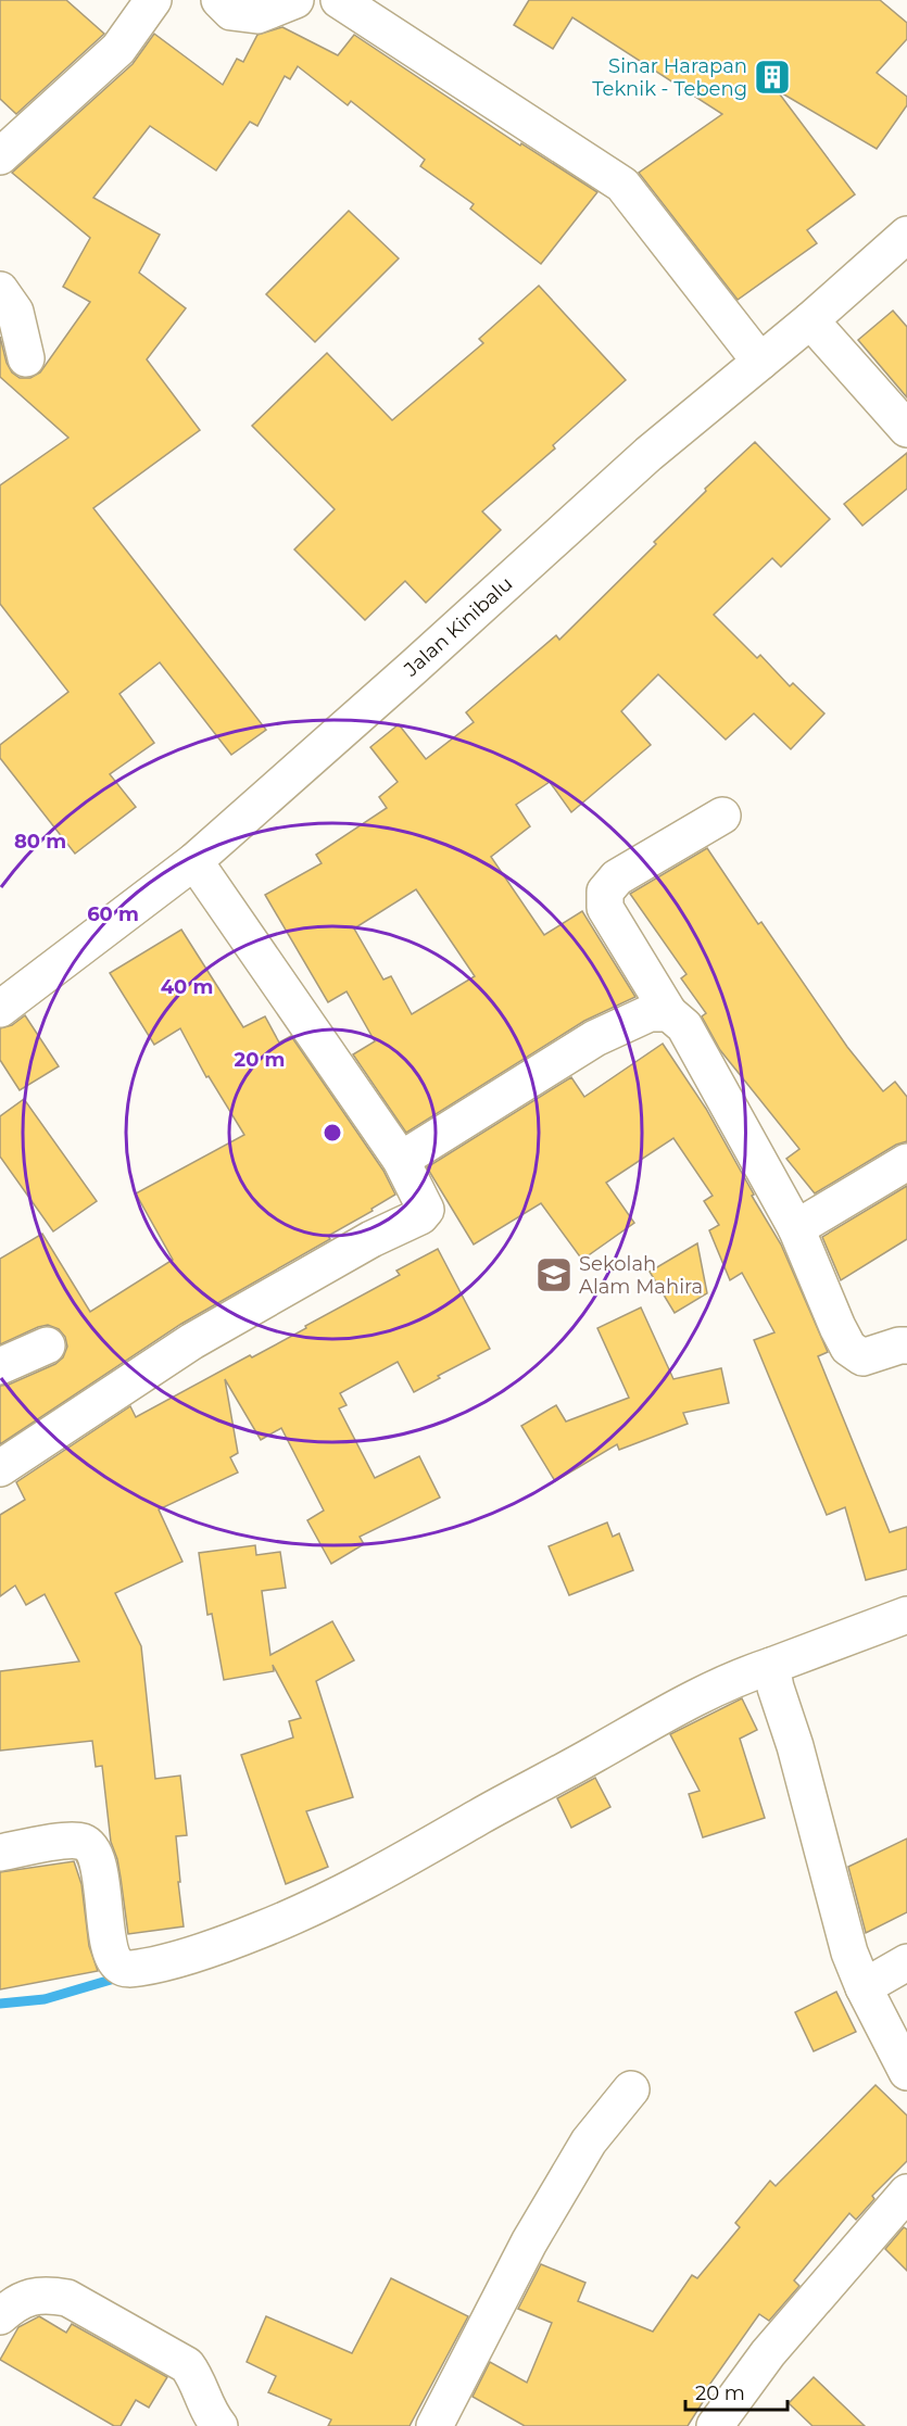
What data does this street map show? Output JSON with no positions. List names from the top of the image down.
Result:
{
  "streets": {
    "street": ["Jalan Kinibalu"]
  },
  "places": {
    "building": ["Sinar Harapan Teknik - Tebeng"],
    "school or university": ["Sekolah Alam Mahira"]
  },
  "scale_bar": "20 m",
  "rings": [
    "80 m",
    "60 m",
    "40 m",
    "20 m"
  ]
}
